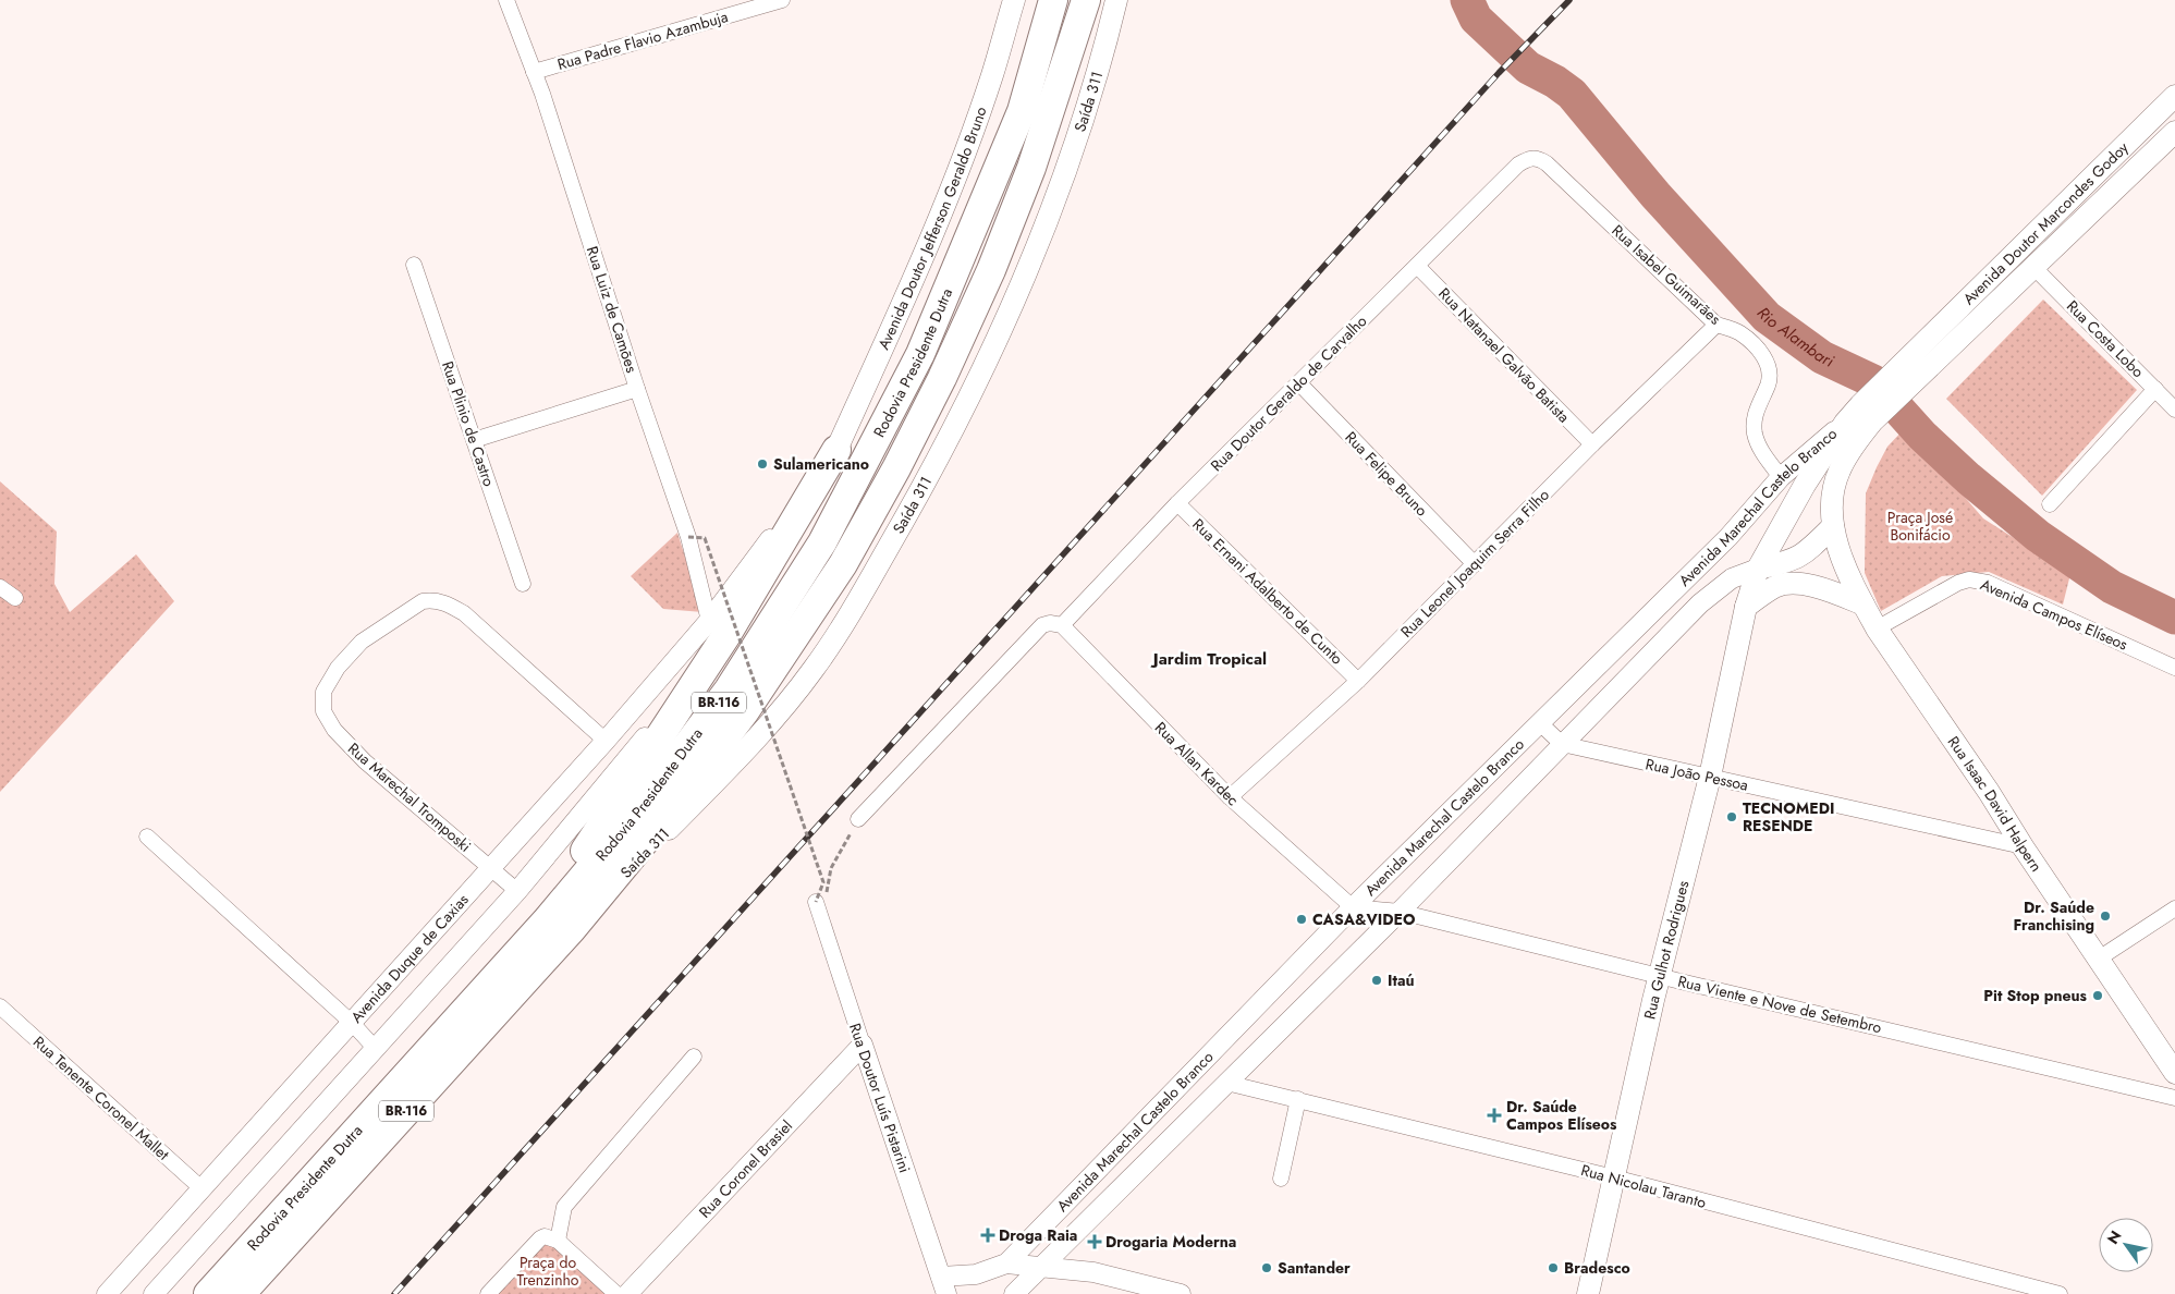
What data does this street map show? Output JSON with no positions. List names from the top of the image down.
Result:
{
  "streets": {
    "highway": ["Rodovia Presidente Dutra", "BR-116"],
    "main road": [
      "Saída 311",
      "Avenida Doutor Marcondes Godoy",
      "Avenida Doutor Jefferson Geraldo Bruno",
      "Avenida Marechal Castelo Branco",
      "Rua Isaac David Halpern",
      "Rua Gulhot Rodrigues"
    ],
    "street": [
      "Rua Padre Flavio Azambuja",
      "Rua Isabel Guimarães",
      "Rua Luiz de Camões",
      "Rua Costa Lobo",
      "Rua Natanael Galvão Batista",
      "Rua Doutor Geraldo de Carvalho",
      "Rua Plinio de Castro",
      "Rua Felipe Bruno",
      "Rua Leonel Joaquim Serra Filho",
      "Rua Ernani Adalberto de Cunto",
      "Avenida Campos Elíseos",
      "Rua Allan Kardec",
      "Rua João Pessoa",
      "Rua Marechal Tromposki",
      "Avenida Duque de Caxias",
      "Rua Viente e Nove de Setembro",
      "Rua Tenente Coronel Mallet",
      "Rua Doutor Luís Pistarini",
      "Rua Coronel Brasiel",
      "Rua Nicolau Taranto"
    ]
  },
  "crossings": [
    ["Rua Padre Flavio Azambuja", "Rua Luiz de Camões"],
    ["Saída 311", "Rodovia Presidente Dutra"],
    ["Avenida Doutor Marcondes Godoy", "Rua Costa Lobo"],
    ["Avenida Doutor Marcondes Godoy", "Avenida Marechal Castelo Branco"],
    ["Avenida Doutor Jefferson Geraldo Bruno", "Avenida Duque de Caxias"],
    ["Rua Isabel Guimarães", "Rua Doutor Geraldo de Carvalho"],
    ["Rua Isabel Guimarães", "Avenida Marechal Castelo Branco"],
    ["Rua Isabel Guimarães", "Rua Leonel Joaquim Serra Filho"],
    ["Rua Luiz de Camões", "Avenida Duque de Caxias"],
    ["Rua Natanael Galvão Batista", "Rua Doutor Geraldo de Carvalho"],
    ["Rua Natanael Galvão Batista", "Rua Leonel Joaquim Serra Filho"],
    ["Rua Doutor Geraldo de Carvalho", "Rua Felipe Bruno"],
    ["Rua Doutor Geraldo de Carvalho", "Rua Ernani Adalberto de Cunto"],
    ["Rua Doutor Geraldo de Carvalho", "Rua Allan Kardec"],
    ["Rua Felipe Bruno", "Rua Leonel Joaquim Serra Filho"],
    ["Avenida Marechal Castelo Branco", "Rua Allan Kardec"],
    ["Avenida Marechal Castelo Branco", "Rua João Pessoa"],
    ["Avenida Marechal Castelo Branco", "Rua Isaac David Halpern"],
    ["Avenida Marechal Castelo Branco", "Rua Gulhot Rodrigues"],
    ["Avenida Marechal Castelo Branco", "Rua Viente e Nove de Setembro"],
    ["Avenida Marechal Castelo Branco", "Rua Doutor Luís Pistarini"],
    ["Avenida Marechal Castelo Branco", "Rua Nicolau Taranto"],
    ["Rua Leonel Joaquim Serra Filho", "Rua Ernani Adalberto de Cunto"],
    ["Rua Leonel Joaquim Serra Filho", "Rua Allan Kardec"],
    ["Avenida Campos Elíseos", "Rua Isaac David Halpern"],
    ["Rua Allan Kardec", "Rua Viente e Nove de Setembro"],
    ["Rua João Pessoa", "Rua Isaac David Halpern"],
    ["Rua João Pessoa", "Rua Gulhot Rodrigues"],
    ["Rua Marechal Tromposki", "Avenida Duque de Caxias"],
    ["Rua Gulhot Rodrigues", "Rua Viente e Nove de Setembro"],
    ["Rua Gulhot Rodrigues", "Rua Nicolau Taranto"],
    ["Avenida Duque de Caxias", "Rua Tenente Coronel Mallet"],
    ["Rua Doutor Luís Pistarini", "Rua Coronel Brasiel"]
  ],
  "districts": ["Jardim Tropical"],
  "water": ["Rio Alambari"],
  "parks": ["Praça José Bonifácio", "Praça do Trenzinho"],
  "places": {
    "other": [
      "Sulamericano",
      "TECNOMEDI RESENDE",
      "Dr. Saúde Franchising",
      "CASA&VIDEO",
      "Itaú",
      "Pit Stop pneus",
      "Santander",
      "Bradesco"
    ],
    "health": ["Dr. Saúde Campos Elíseos", "Droga Raia", "Drogaria Moderna"]
  },
  "north": "top left"
}
